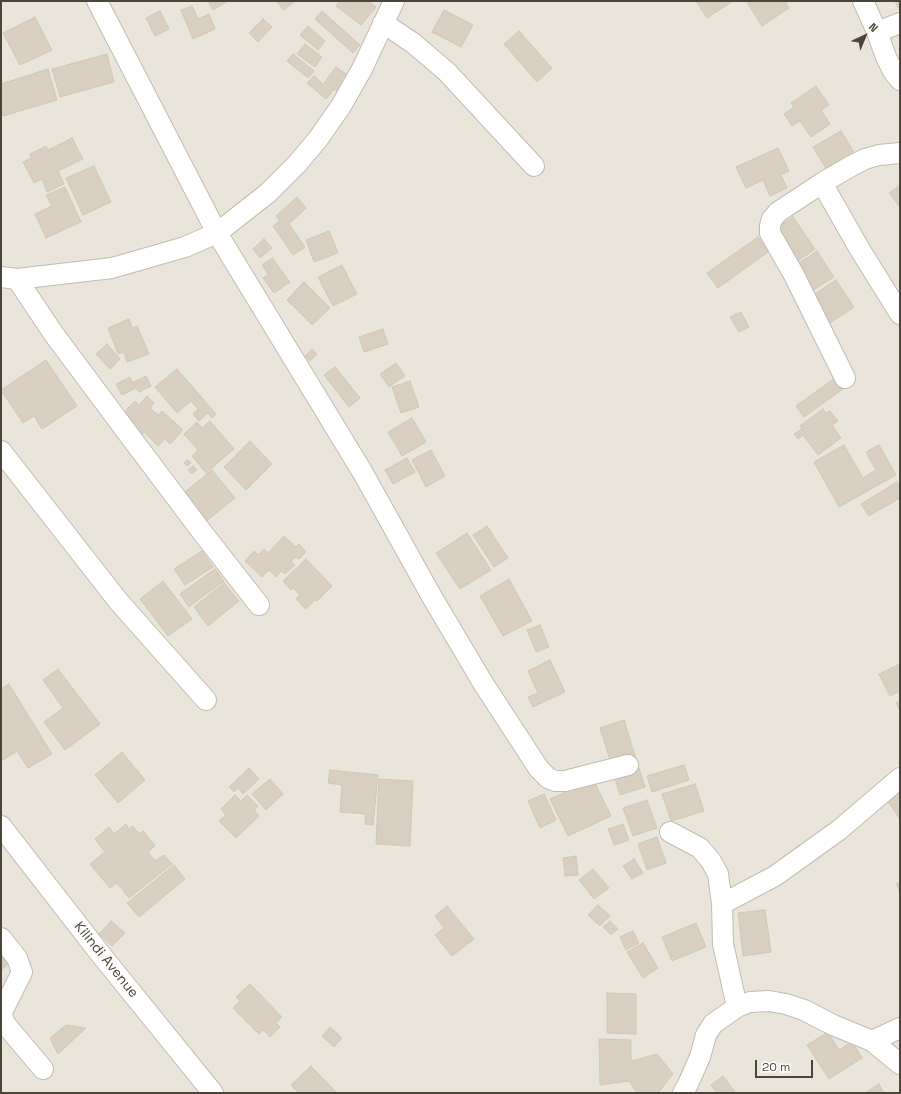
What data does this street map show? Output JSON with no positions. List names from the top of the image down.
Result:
{
  "streets": {
    "street": ["Kilindi Avenue"]
  },
  "scale_bar": "20 m",
  "north": "top right"
}
